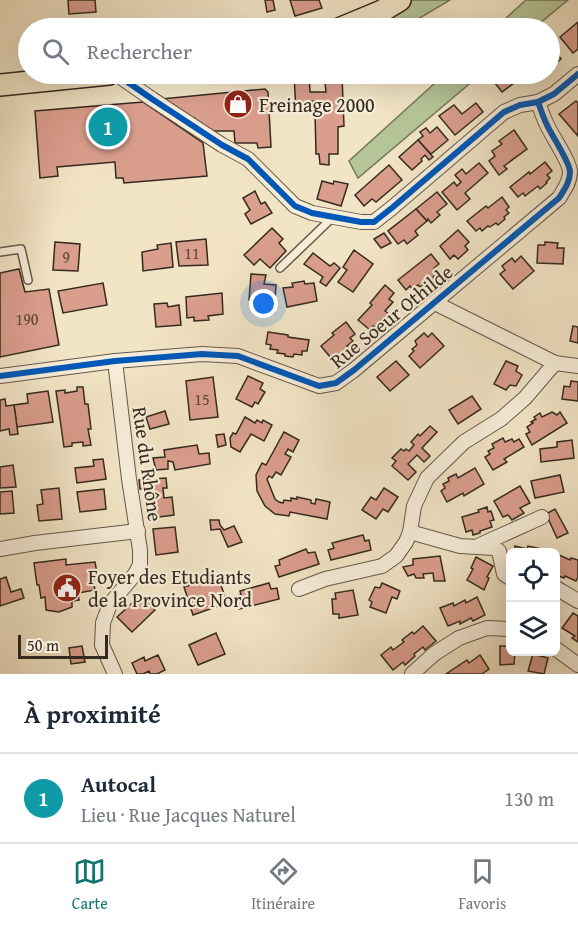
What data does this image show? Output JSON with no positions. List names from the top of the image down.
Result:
{
  "streets": {
    "street": ["Rue Soeur Othilde", "Rue du Rhône"]
  },
  "crossings": [
    ["Rue Soeur Othilde", "Rue du Rhône"]
  ],
  "places": {
    "shop": ["Freinage 2000"],
    "public building": ["Foyer des Etudiants de la Province Nord"]
  },
  "house_numbers": [
    "11",
    "9",
    "190",
    "15"
  ],
  "scale_bar": "50 m",
  "page": {
    "search": "Rechercher",
    "pins": "1",
    "scale": "50 m",
    "heading": "À proximité",
    "list": [
      {
        "mark": "1",
        "name": "Autocal",
        "note": "Lieu · Rue Jacques Naturel",
        "value": "130 m"
      }
    ],
    "nav": ["Carte", "Itinéraire", "Favoris"]
  }
}
